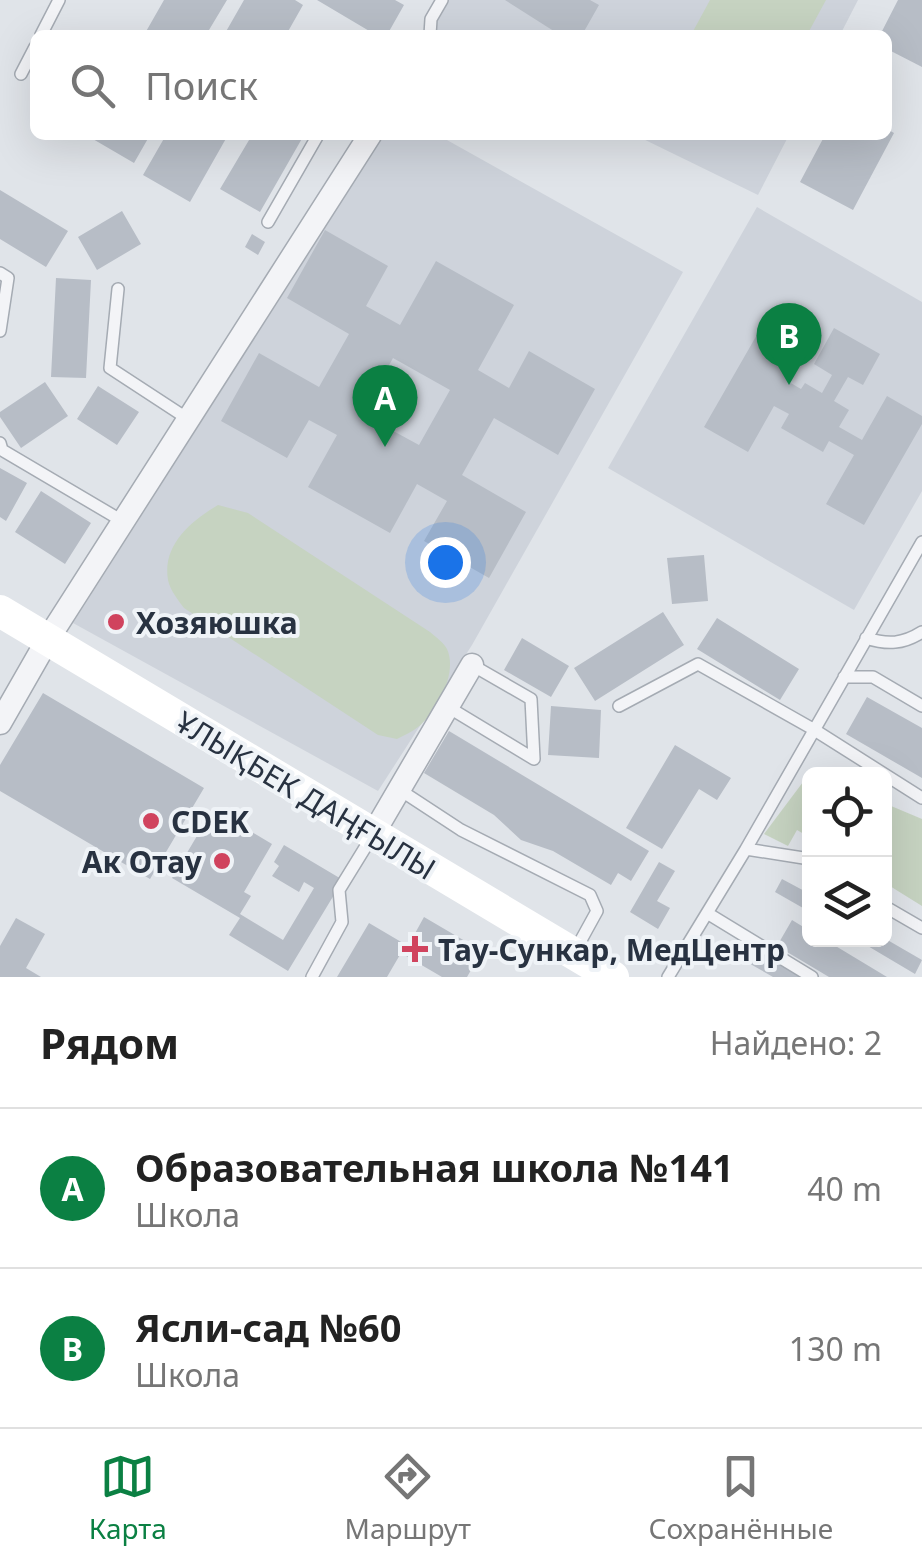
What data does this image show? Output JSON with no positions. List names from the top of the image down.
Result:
{
  "streets": {
    "street": ["ҰЛЫҚБЕК ДАҢҒЫЛЫ"]
  },
  "places": {
    "other": ["Хозяюшка", "CDEK", "Ак Отау"],
    "health": ["Тау-Сункар, МедЦентр"]
  },
  "page": {
    "search": "Поиск",
    "pins": ["B", "A"],
    "heading": ["Рядом", "Найдено: 2"],
    "list": [
      {
        "mark": "A",
        "name": "Образовательная школа №141",
        "note": "Школа",
        "value": "40 m"
      },
      {
        "mark": "B",
        "name": "Ясли-сад №60",
        "note": "Школа",
        "value": "130 m"
      }
    ],
    "nav": ["Карта", "Маршрут", "Сохранённые"]
  }
}
